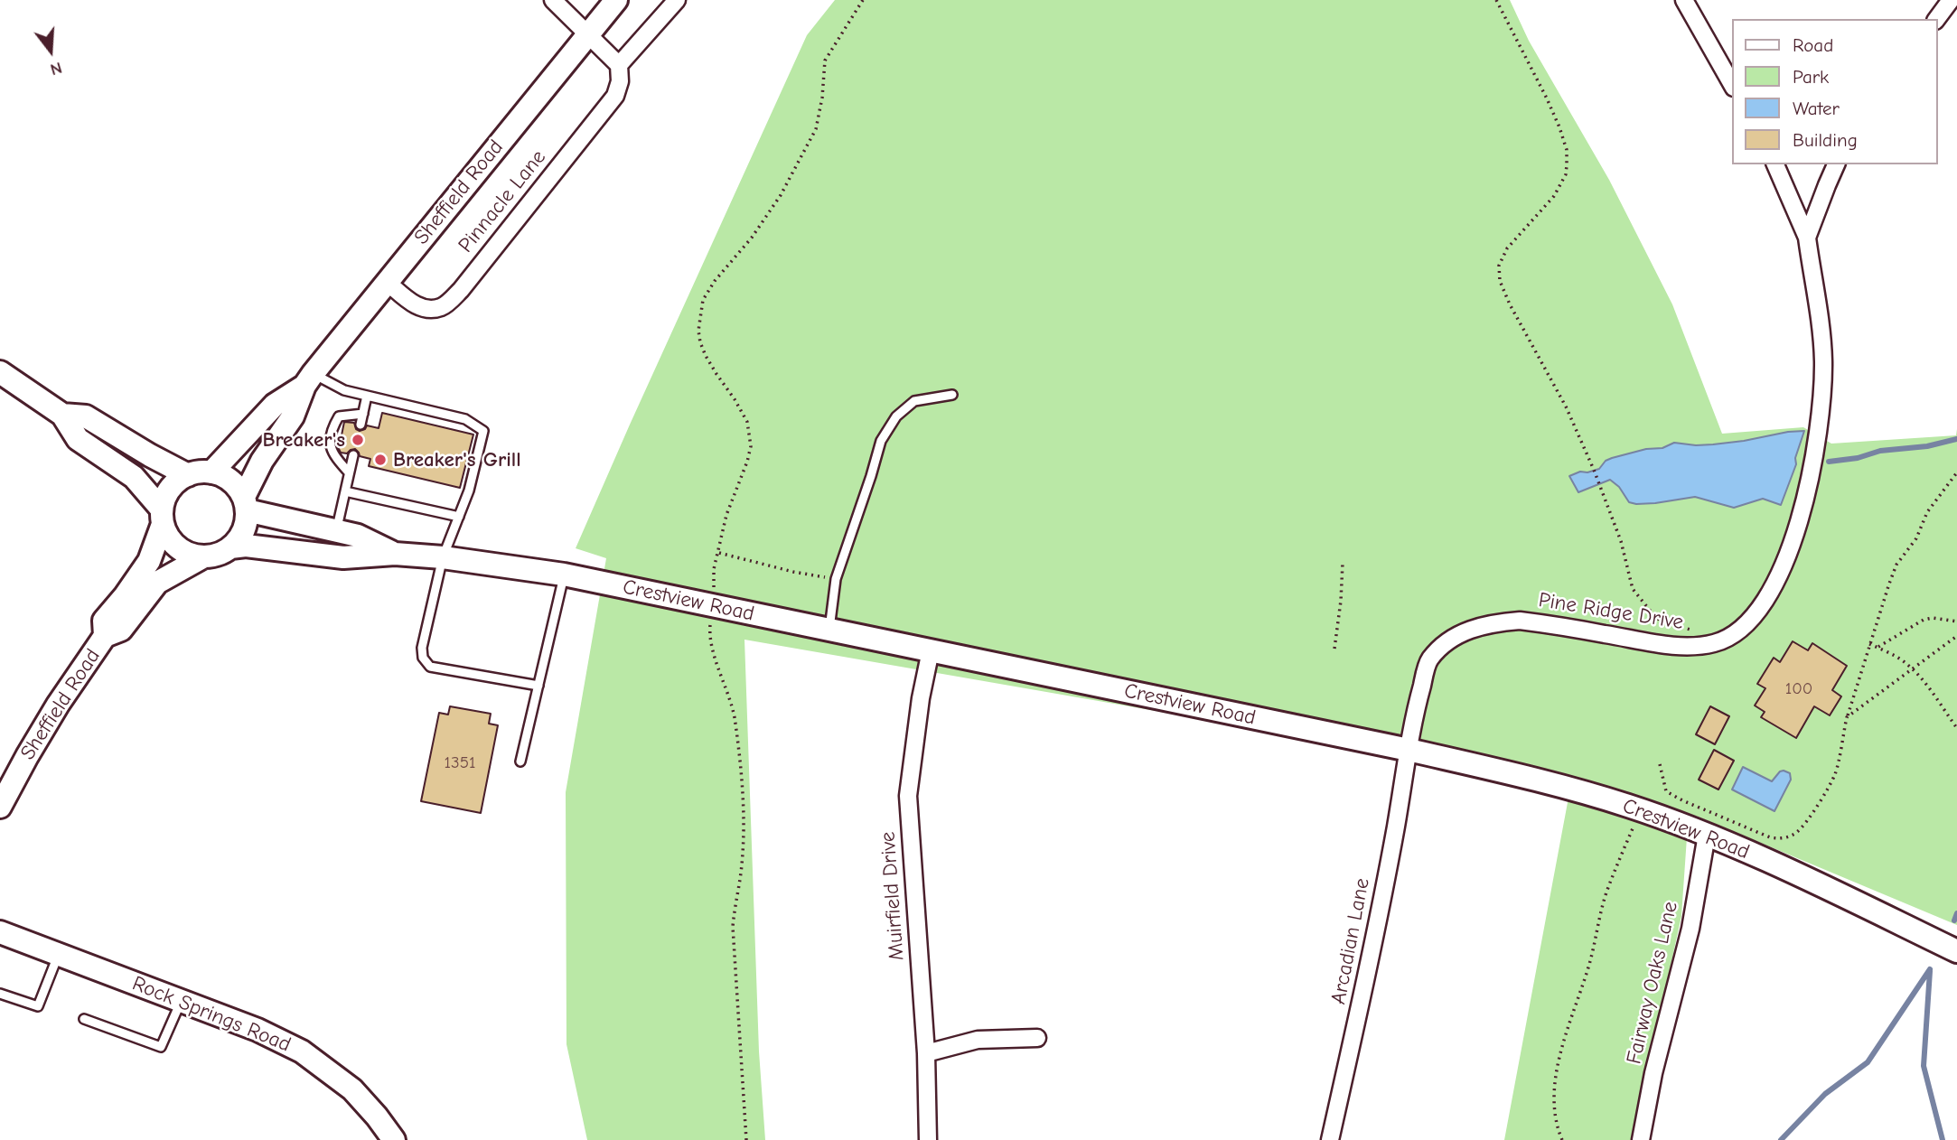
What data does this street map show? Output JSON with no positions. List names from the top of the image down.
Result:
{
  "streets": {
    "street": [
      "Sheffield Road",
      "Pinnacle Lane",
      "Crestview Road",
      "Pine Ridge Drive",
      "Muirfield Drive",
      "Arcadian Lane",
      "Fairway Oaks Lane",
      "Rock Springs Road"
    ]
  },
  "crossings": [
    ["Sheffield Road", "Pinnacle Lane"],
    ["Sheffield Road", "Crestview Road"],
    ["Crestview Road", "Pine Ridge Drive"],
    ["Crestview Road", "Muirfield Drive"],
    ["Crestview Road", "Arcadian Lane"],
    ["Crestview Road", "Fairway Oaks Lane"],
    ["Pine Ridge Drive", "Arcadian Lane"]
  ],
  "places": ["Breaker's", "Breaker's Grill"],
  "house_numbers": ["100", "1351"],
  "legend": [
    "Road",
    "Park",
    "Water",
    "Building"
  ],
  "north": "bottom"
}
